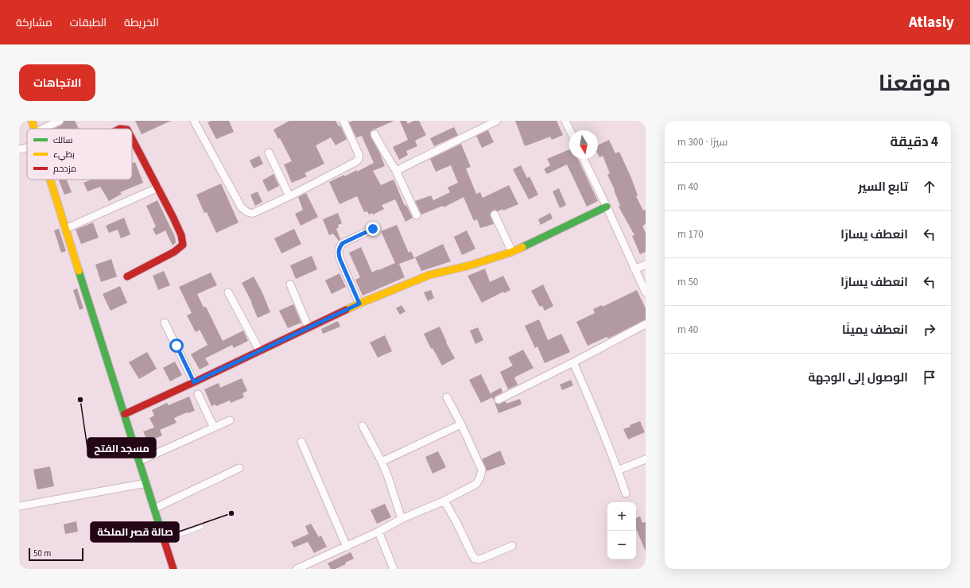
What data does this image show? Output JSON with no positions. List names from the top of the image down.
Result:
{
  "places": ["مسجد الفتح", "صالة قصر الملكة"],
  "legend": ["سالك", "بطيء", "مزدحم"],
  "scale_bar": "50 m",
  "north": "bottom",
  "page": {
    "header": "Atlasly",
    "nav": ["الخريطة", "الطبقات", "مشاركة"],
    "title": "موقعنا",
    "buttons": "الاتجاهات",
    "heading": ["4 دقيقة", "سيرًا · 300 m"],
    "list": [
      ["تابع السير", "40 m"],
      ["انعطف يسارًا", "170 m"],
      ["انعطف يسارًا", "50 m"],
      ["انعطف يمينًا", "40 m"],
      "الوصول إلى الوجهة"
    ],
    "map_buttons": ["+", "−"],
    "scale": "50 m"
  }
}
